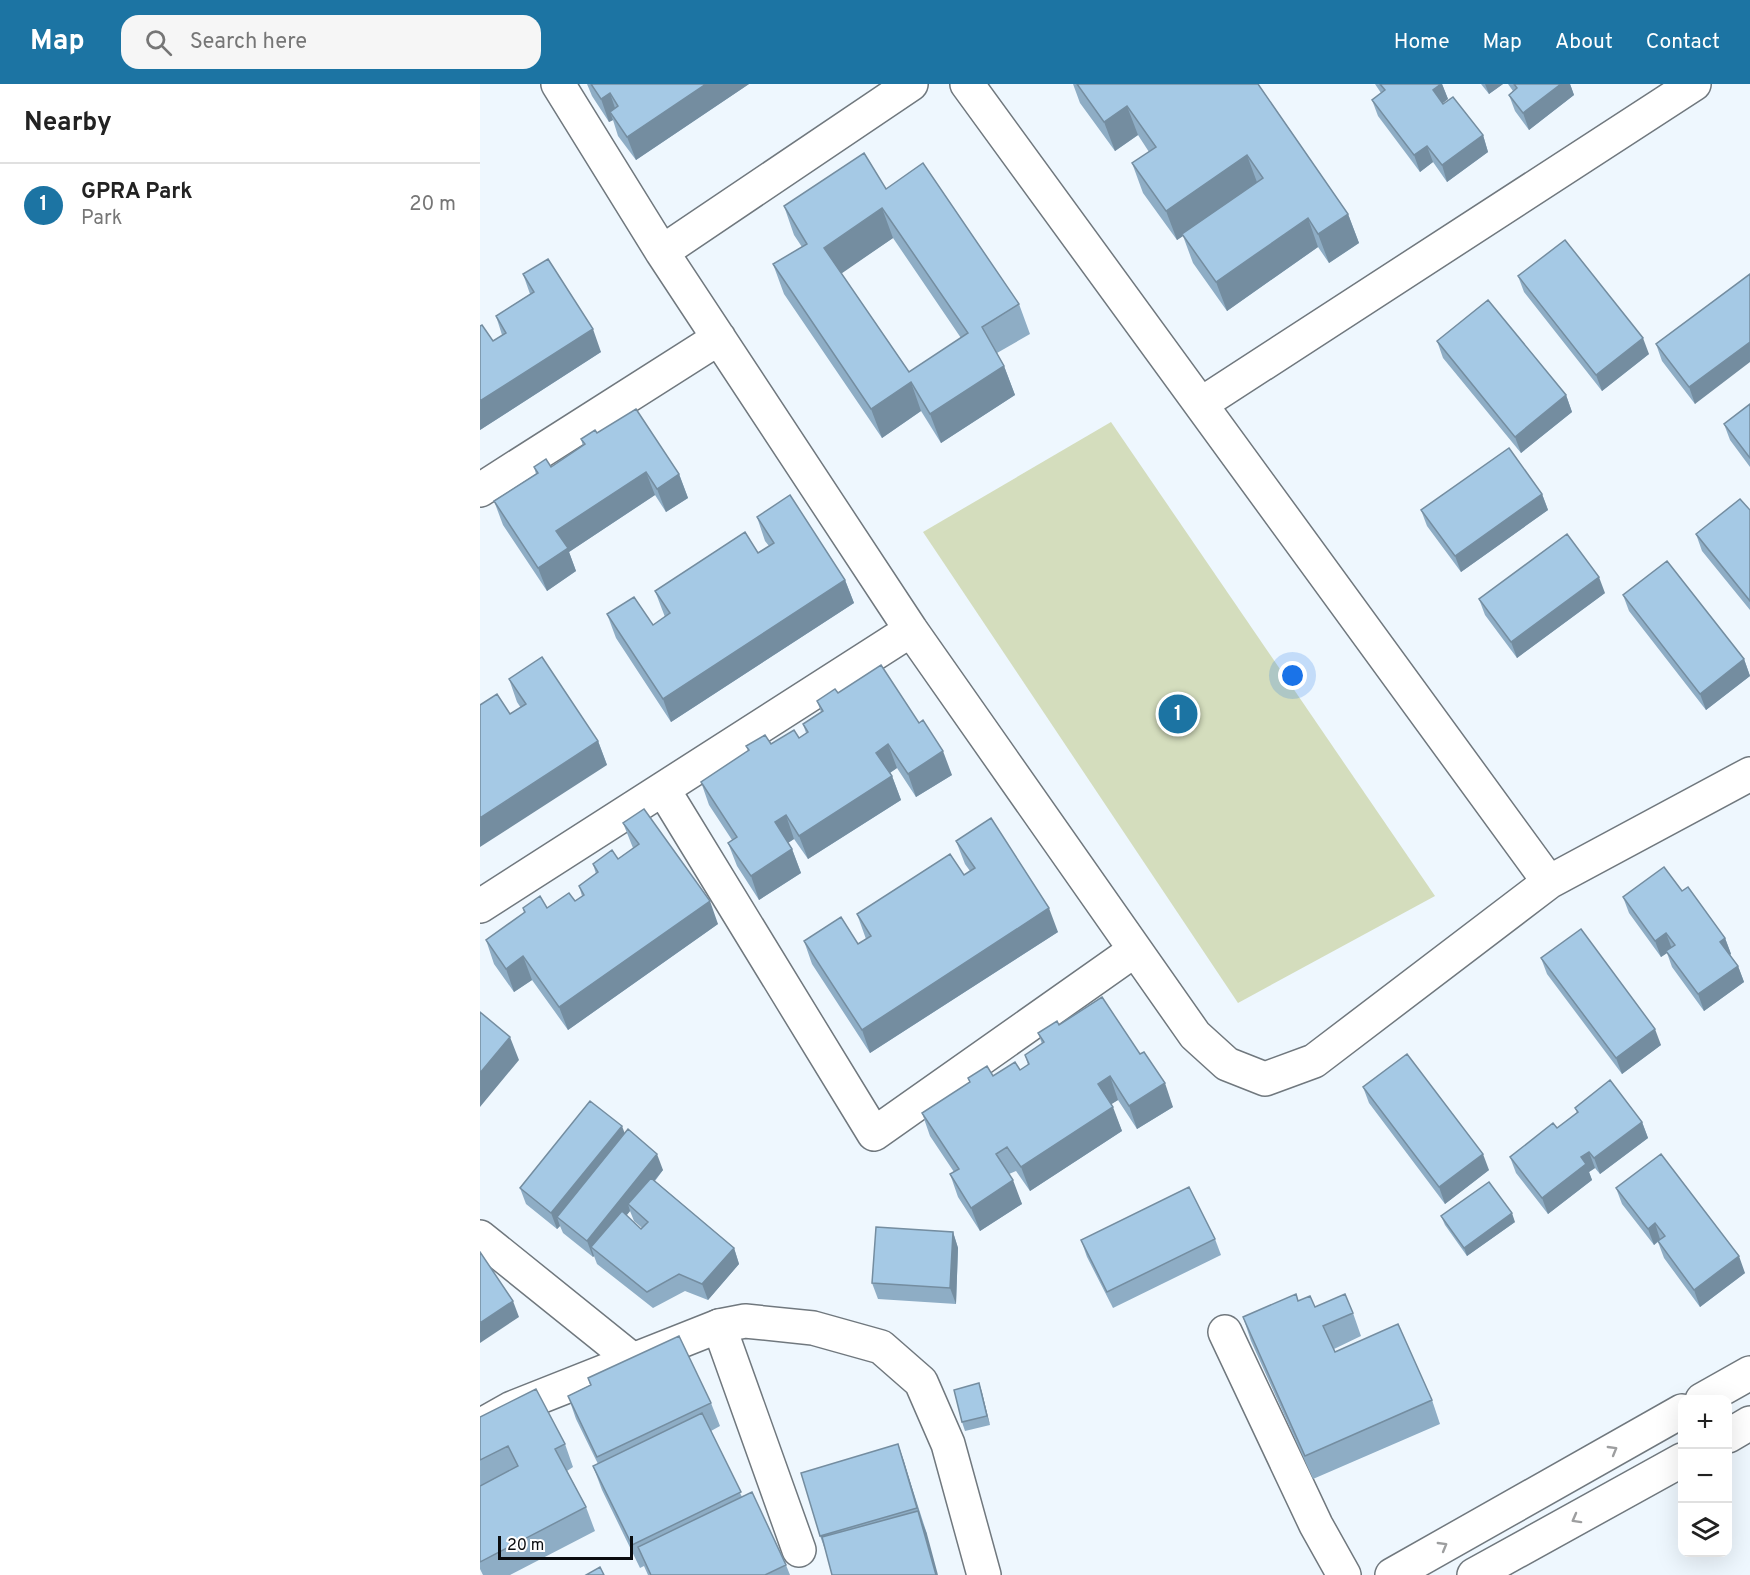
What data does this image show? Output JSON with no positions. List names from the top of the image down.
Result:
{
  "scale_bar": "20 m",
  "page": {
    "header": "Map",
    "search": "Search here",
    "nav": [
      "Home",
      "Map",
      "About",
      "Contact"
    ],
    "heading": "Nearby",
    "list": [
      {
        "mark": "1",
        "name": "GPRA Park",
        "note": "Park",
        "value": "20 m"
      }
    ],
    "pins": "1",
    "map_buttons": ["+", "−"],
    "scale": "20 m"
  }
}
